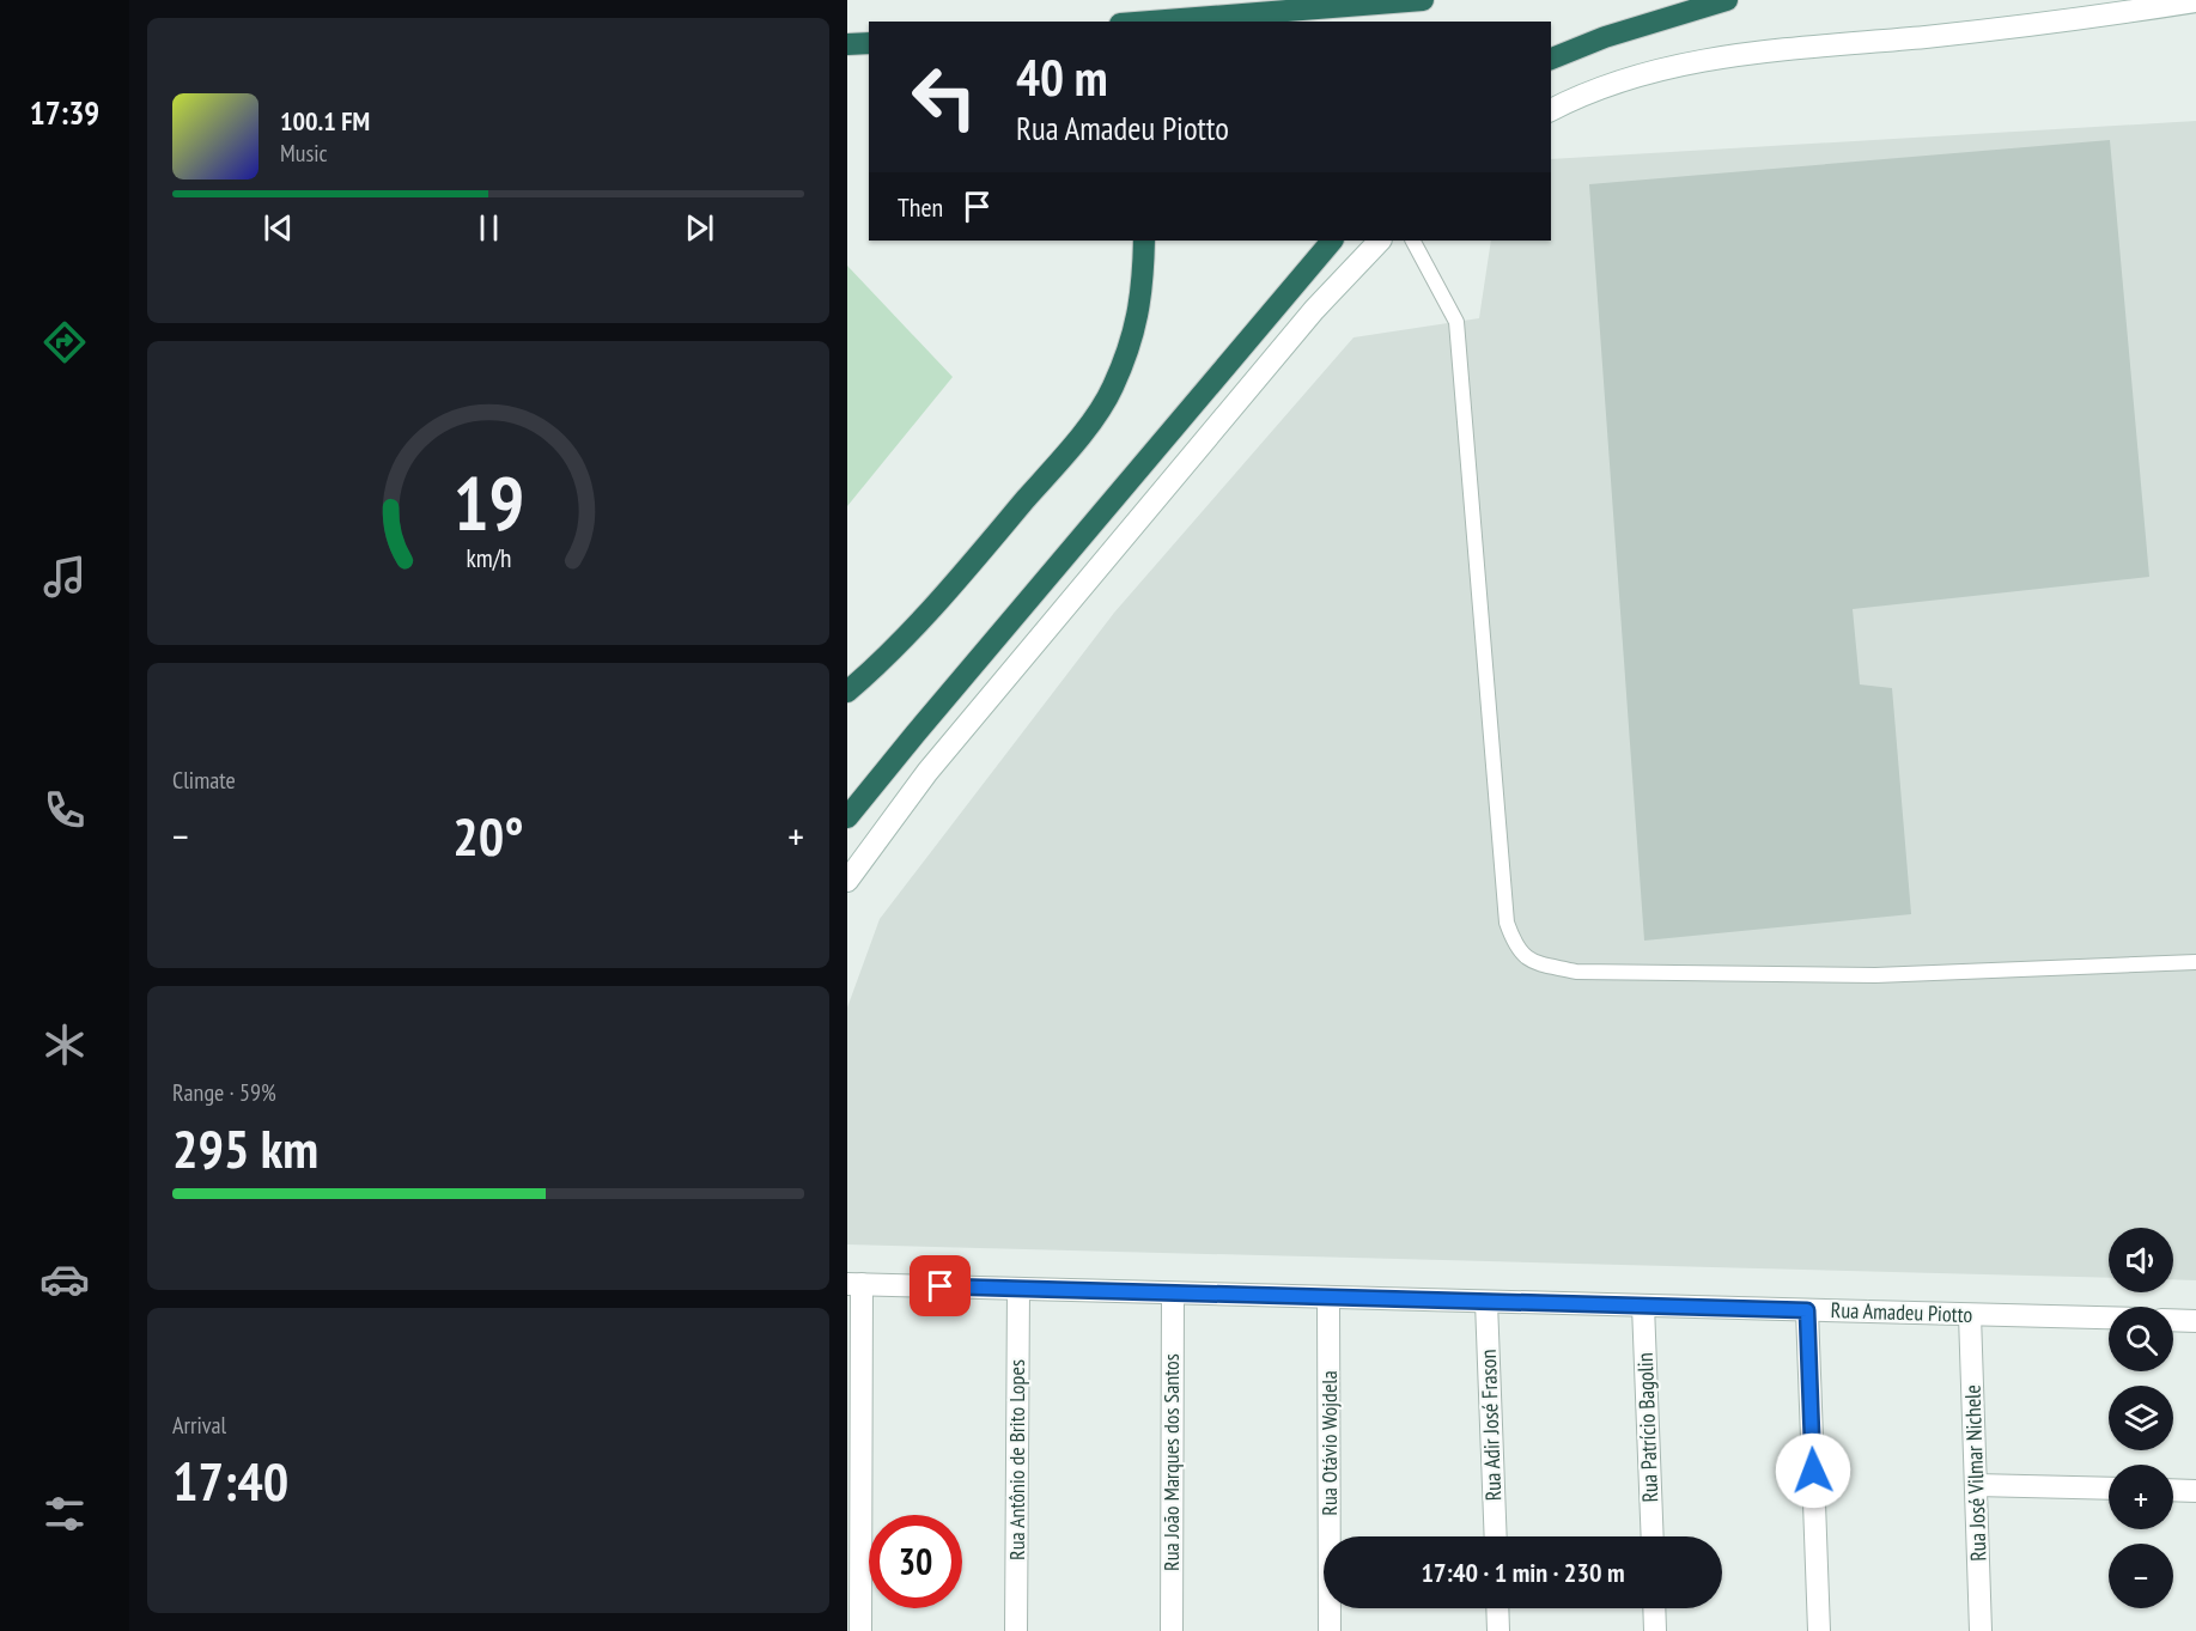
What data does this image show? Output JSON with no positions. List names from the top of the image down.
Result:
{
  "streets": {
    "street": [
      "Rua Amadeu Piotto",
      "Rua Adir José Frason",
      "Rua Patrício Bagolin",
      "Rua Otávio Wojdela",
      "Rua Antônio de Brito Lopes",
      "Rua João Marques dos Santos",
      "Rua José Vilmar Nichele"
    ]
  },
  "crossings": [
    ["Rua Amadeu Piotto", "Rua Adir José Frason"],
    ["Rua Amadeu Piotto", "Rua Patrício Bagolin"],
    ["Rua Amadeu Piotto", "Rua Otávio Wojdela"],
    ["Rua Amadeu Piotto", "Rua Antônio de Brito Lopes"],
    ["Rua Amadeu Piotto", "Rua João Marques dos Santos"],
    ["Rua Amadeu Piotto", "Rua José Vilmar Nichele"]
  ],
  "page": {
    "tabs": "17:39",
    "turn": ["40 m", "Rua Amadeu Piotto"],
    "song": ["100.1 FM", "Music"],
    "then": "Then",
    "tile": [
      "Climate",
      ["Range · 59%", "295 km"],
      ["Arrival", "17:40"]
    ],
    "heat": ["−", "20°", "+"],
    "map_buttons": ["+", "−"],
    "limit": "30",
    "trip": "17:40 · 1 min · 230 m",
    "gauge": ["19", "km/h"]
  }
}
